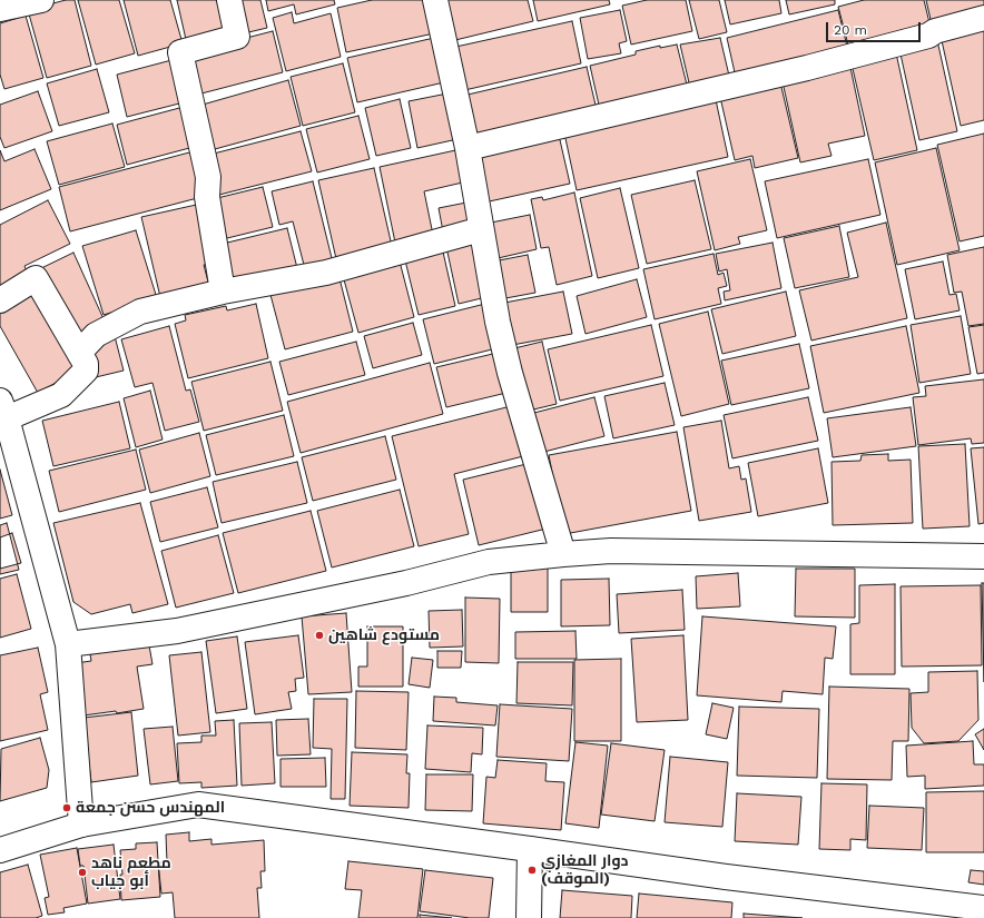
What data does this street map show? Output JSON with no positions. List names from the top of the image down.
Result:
{
  "places": [
    "مستودع شاهين",
    "المهندس حسن جمعة",
    "دوار المغازي (الموقف)",
    "مطعم ناهد أبو جياب"
  ],
  "scale_bar": "20 m"
}
